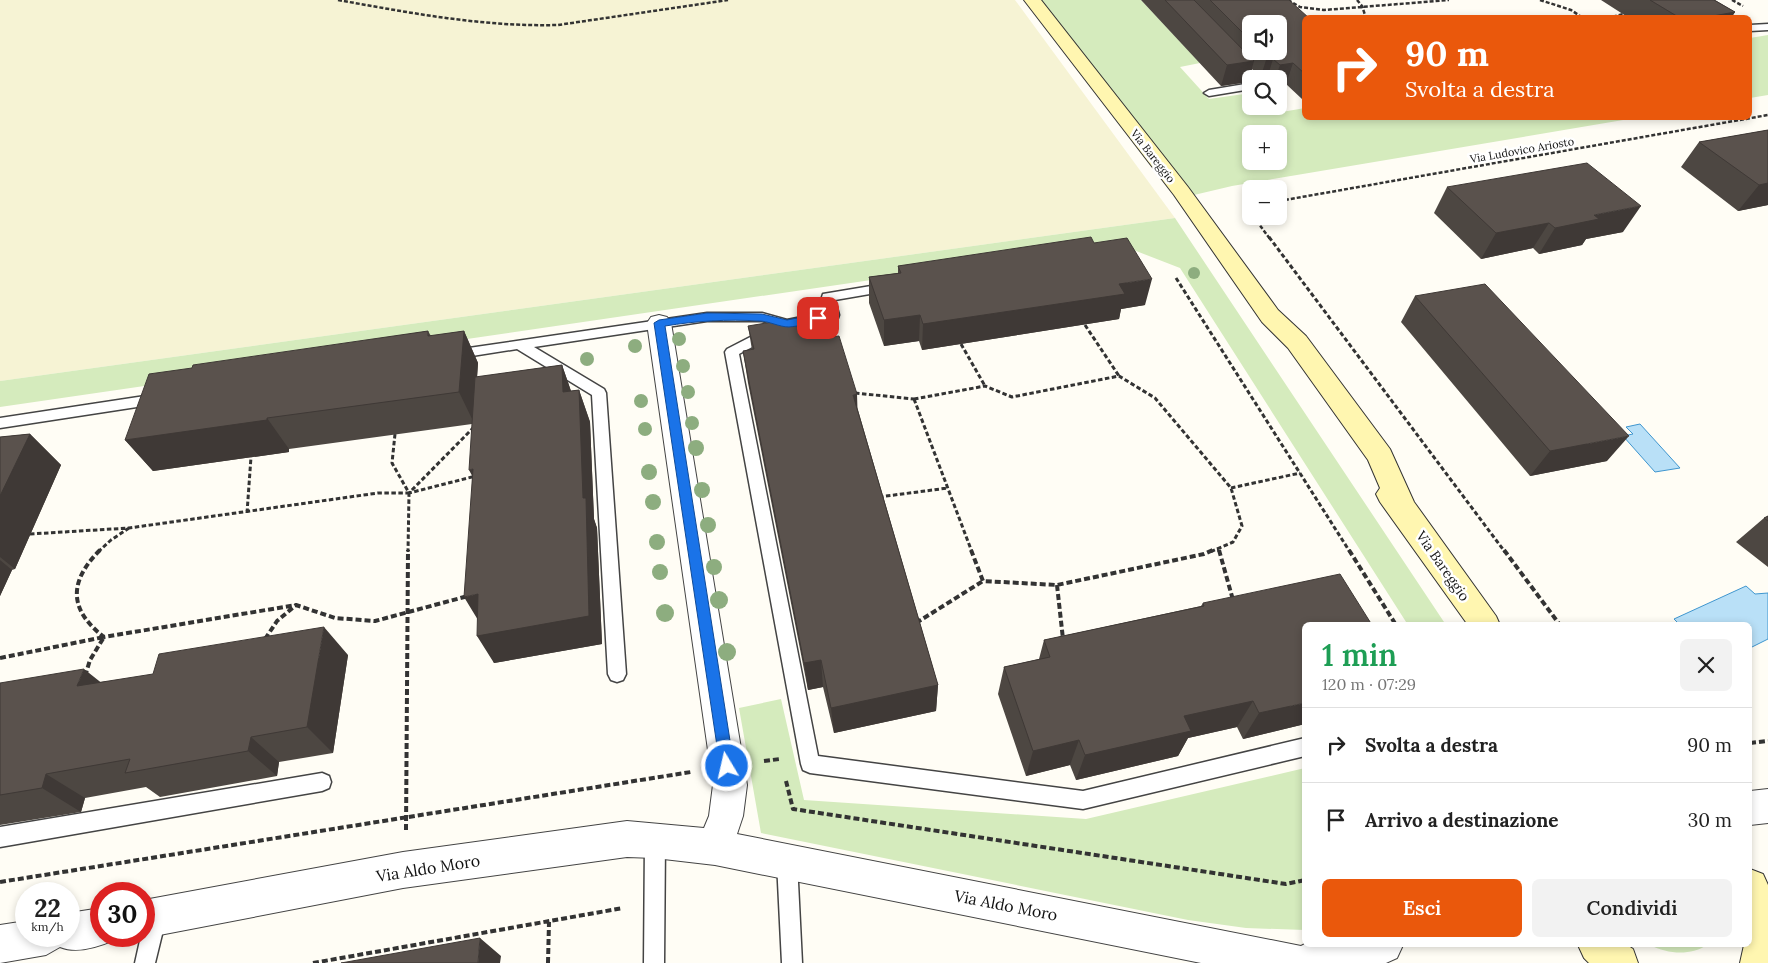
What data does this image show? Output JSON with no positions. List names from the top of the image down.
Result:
{
  "streets": {
    "street": ["Via Bareggio", "Via Aldo Moro"],
    "path": ["Via Ludovico Ariosto"]
  },
  "page": {
    "map_buttons": ["+", "−"],
    "turn": ["90 m", "Svolta a destra"],
    "heading": ["1 min", "120 m · 07:29"],
    "list": [
      {
        "name": "Svolta a destra",
        "value": "90 m"
      },
      {
        "name": "Arrivo a destinazione",
        "value": "30 m"
      }
    ],
    "buttons": ["Esci", "Condividi"],
    "speed": "22 km/h",
    "limit": "30"
  }
}
